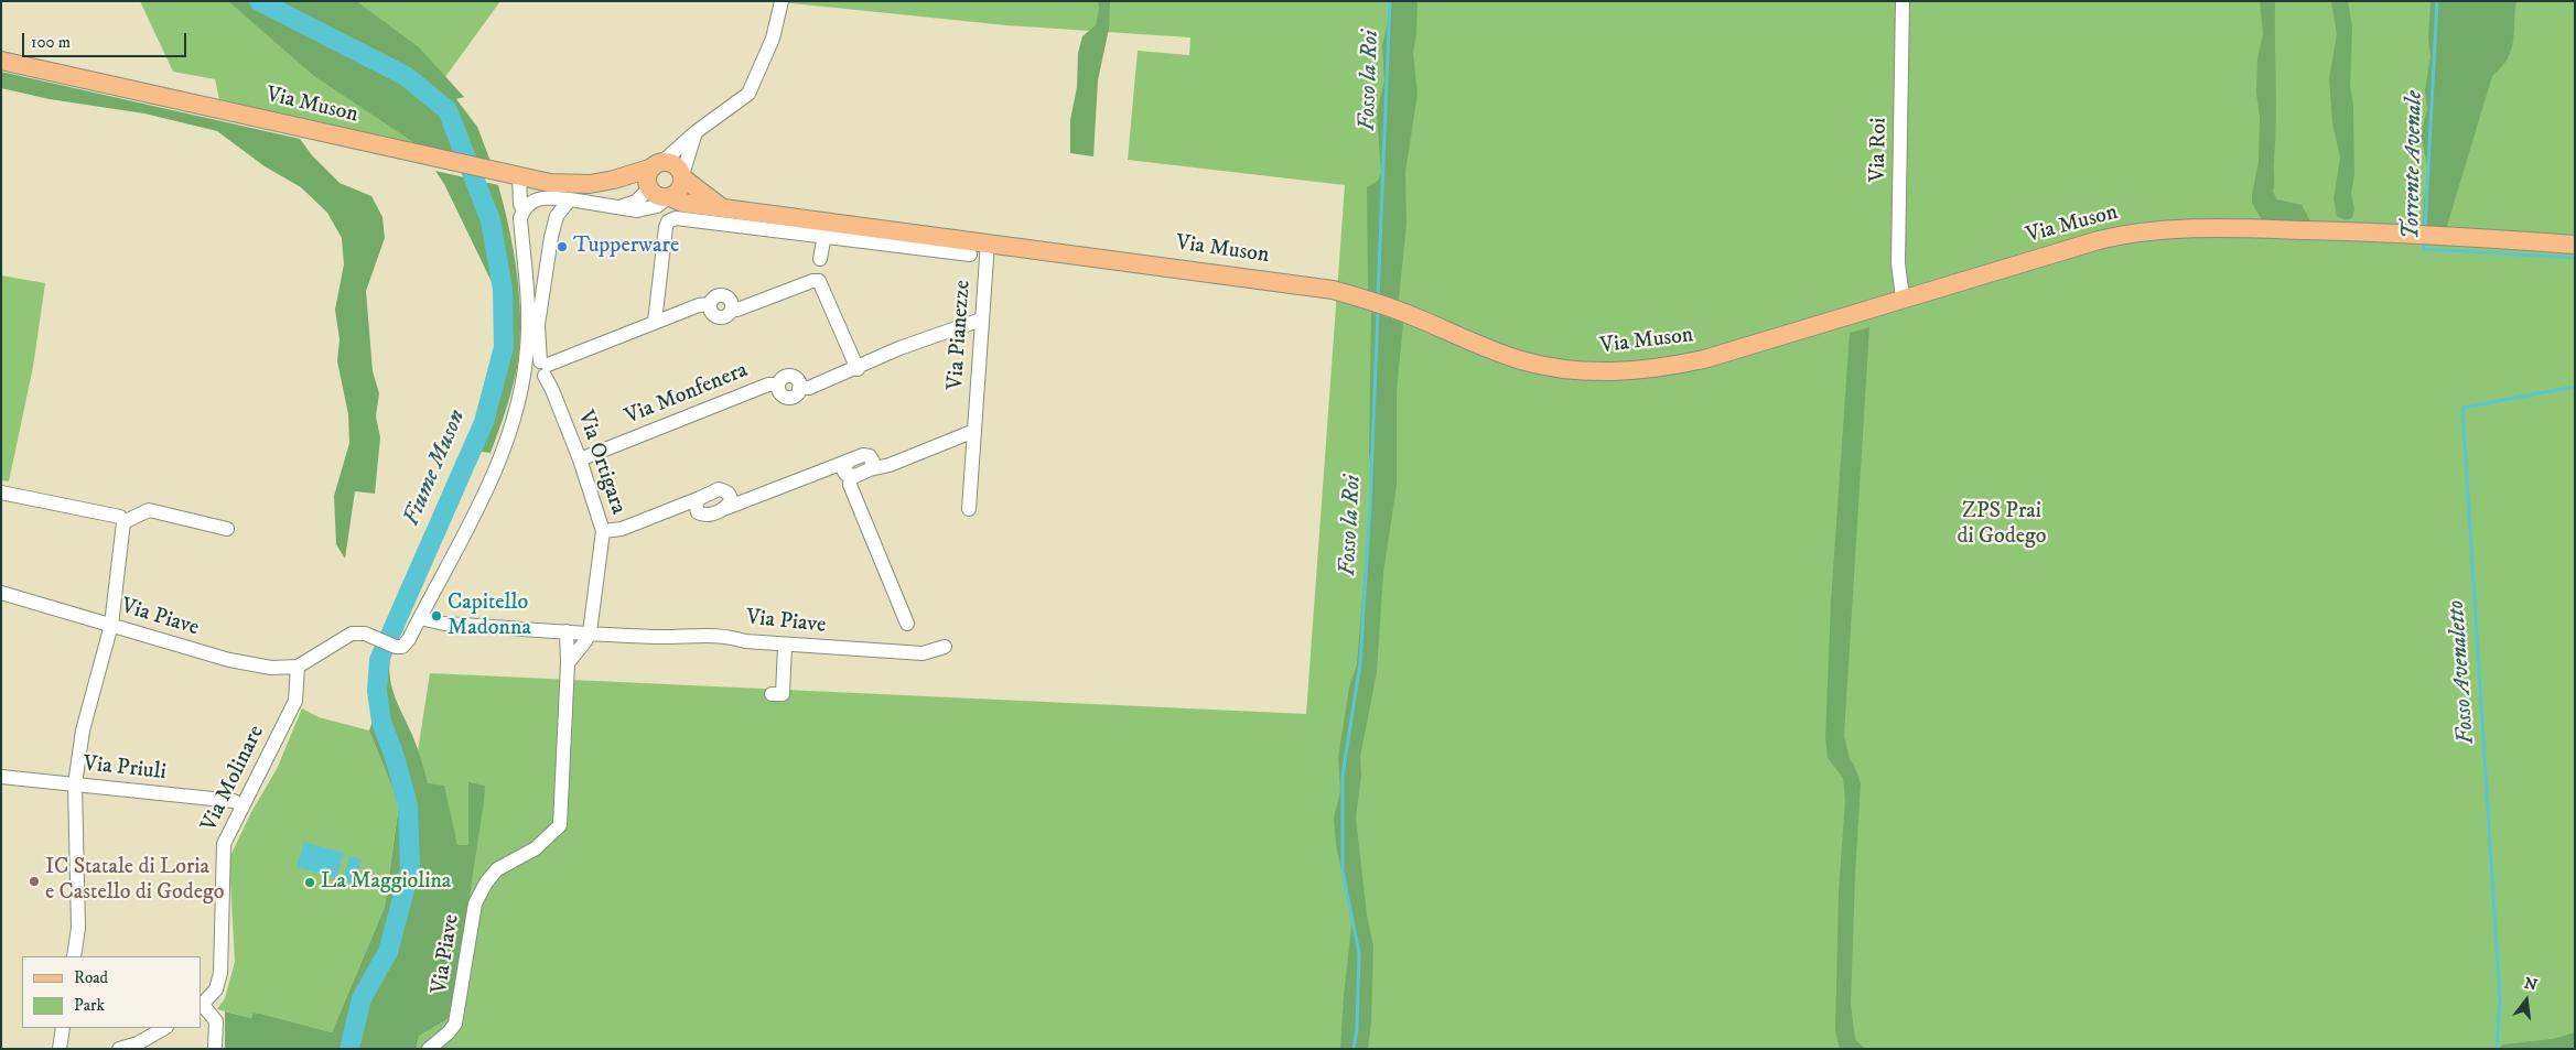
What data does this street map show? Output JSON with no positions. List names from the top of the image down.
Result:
{
  "streets": {
    "main road": ["Via Muson"],
    "street": [
      "Via Roi",
      "Via Pianezze",
      "Via Monfenera",
      "Via Ortigara",
      "Via Piave",
      "Via Priuli",
      "Via Molinare"
    ]
  },
  "crossings": [
    ["Via Muson", "Via Roi"],
    ["Via Muson", "Via Pianezze"],
    ["Via Pianezze", "Via Monfenera"],
    ["Via Monfenera", "Via Ortigara"],
    ["Via Ortigara", "Via Piave"],
    ["Via Piave", "Via Molinare"],
    ["Via Priuli", "Via Molinare"]
  ],
  "water": [
    "Fosso la Roi",
    "Torrente Avenale",
    "Fiume Muson",
    "Fosso Avenaletto"
  ],
  "parks": ["ZPS Prai di Godego"],
  "places": [
    "Tupperware",
    "Capitello Madonna",
    "IC Statale di Loria e Castello di Godego",
    "La Maggiolina"
  ],
  "legend": ["Road", "Park"],
  "scale_bar": "100 m",
  "north": "top"
}
